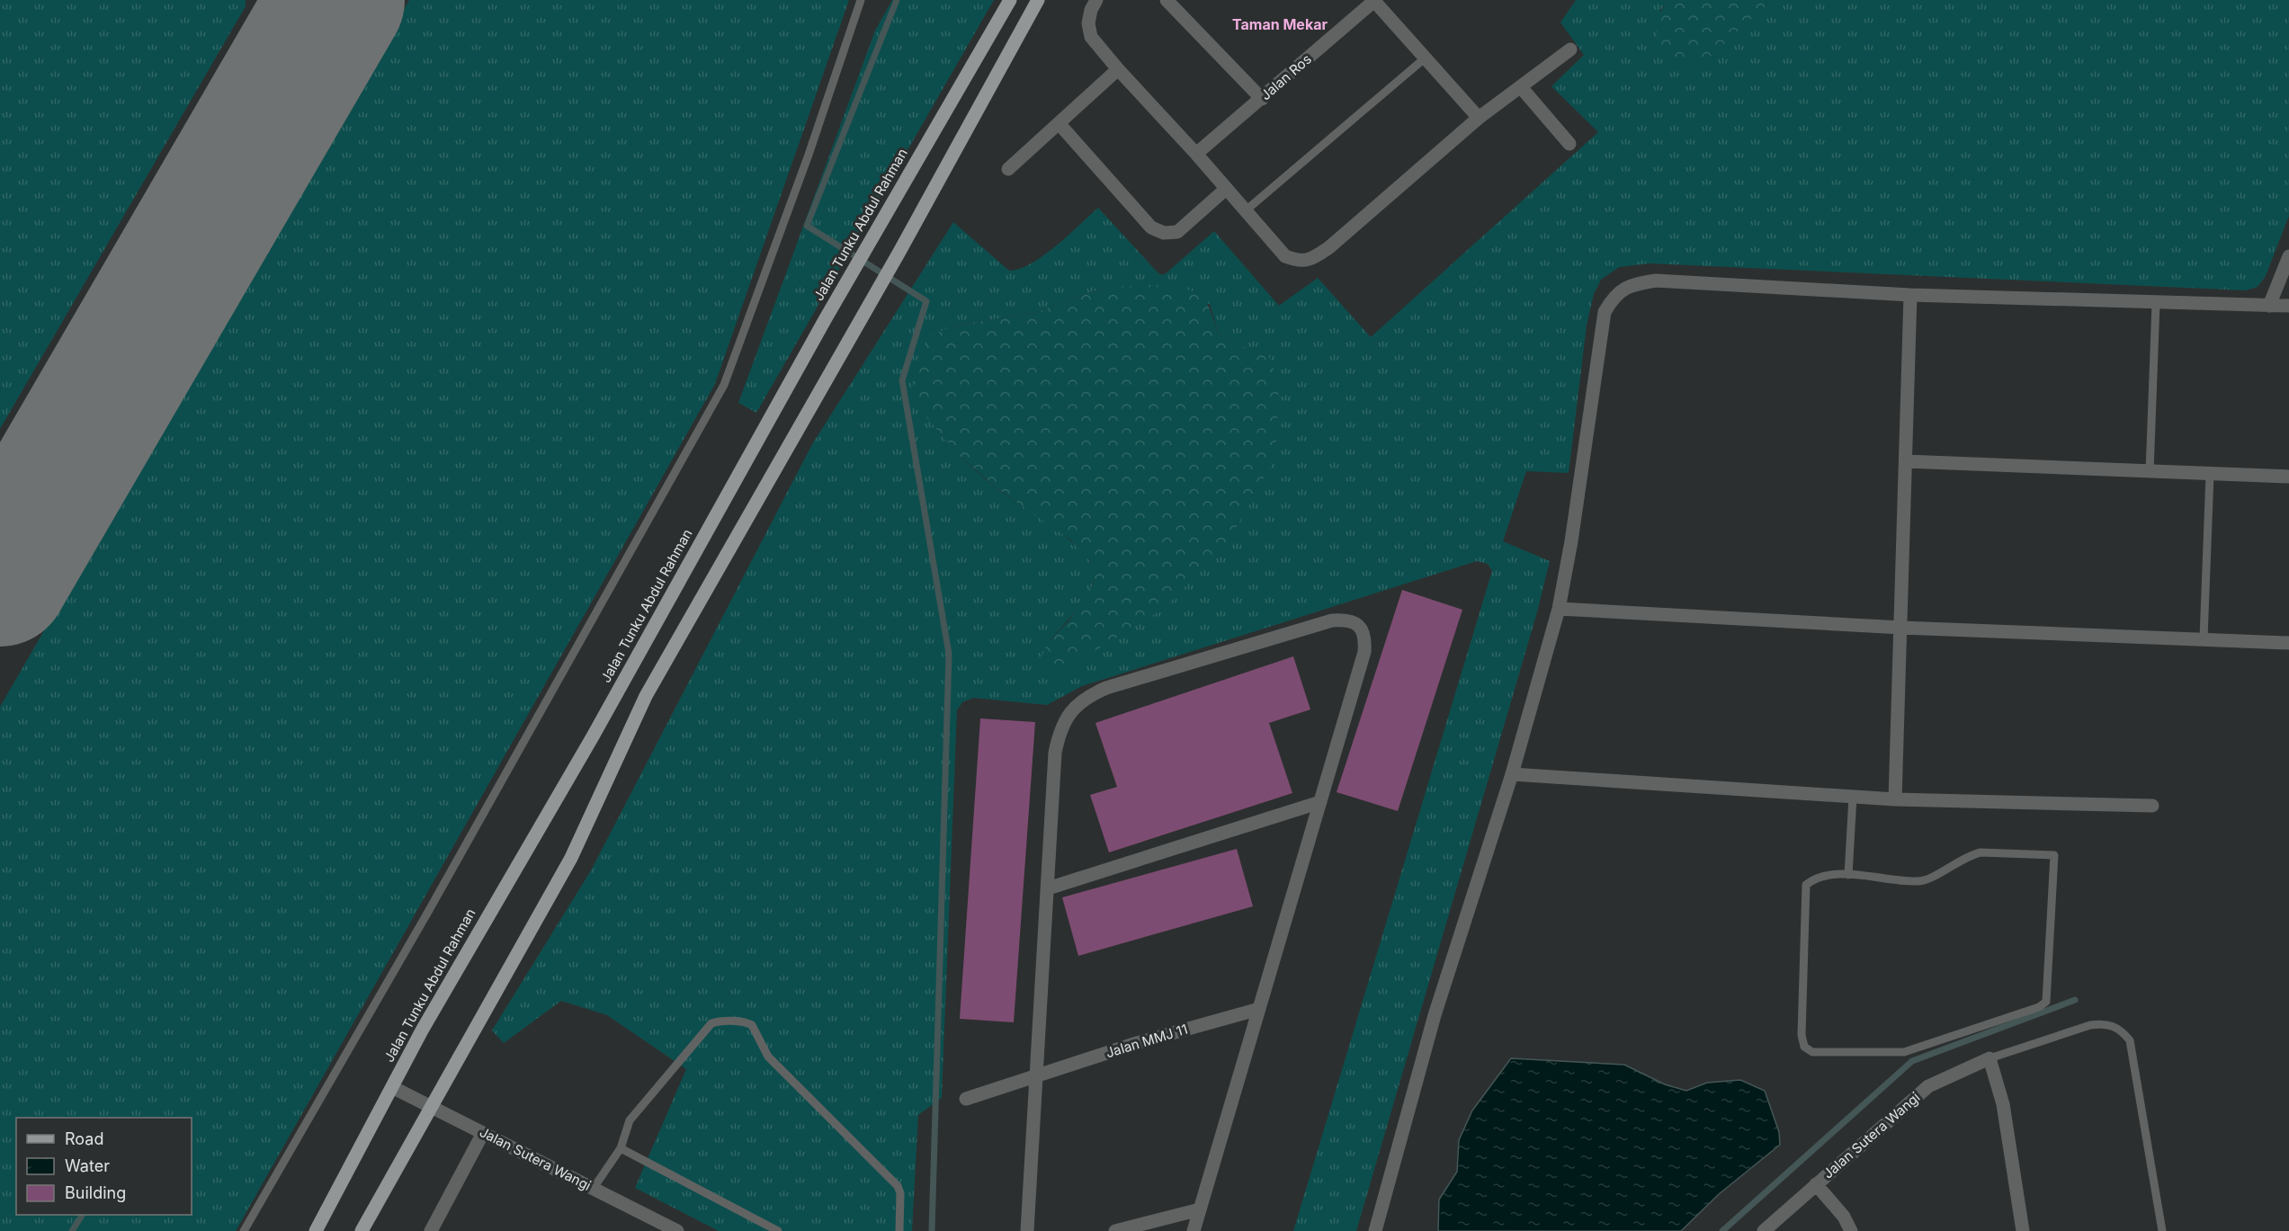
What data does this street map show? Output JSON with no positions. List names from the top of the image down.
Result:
{
  "streets": {
    "main road": ["Jalan Tunku Abdul Rahman"],
    "street": ["Jalan Ros", "Jalan MMJ 11", "Jalan Sutera Wangi"]
  },
  "crossings": [
    ["Jalan Tunku Abdul Rahman", "Jalan Sutera Wangi"]
  ],
  "districts": ["Taman Mekar"],
  "legend": ["Road", "Water", "Building"]
}
